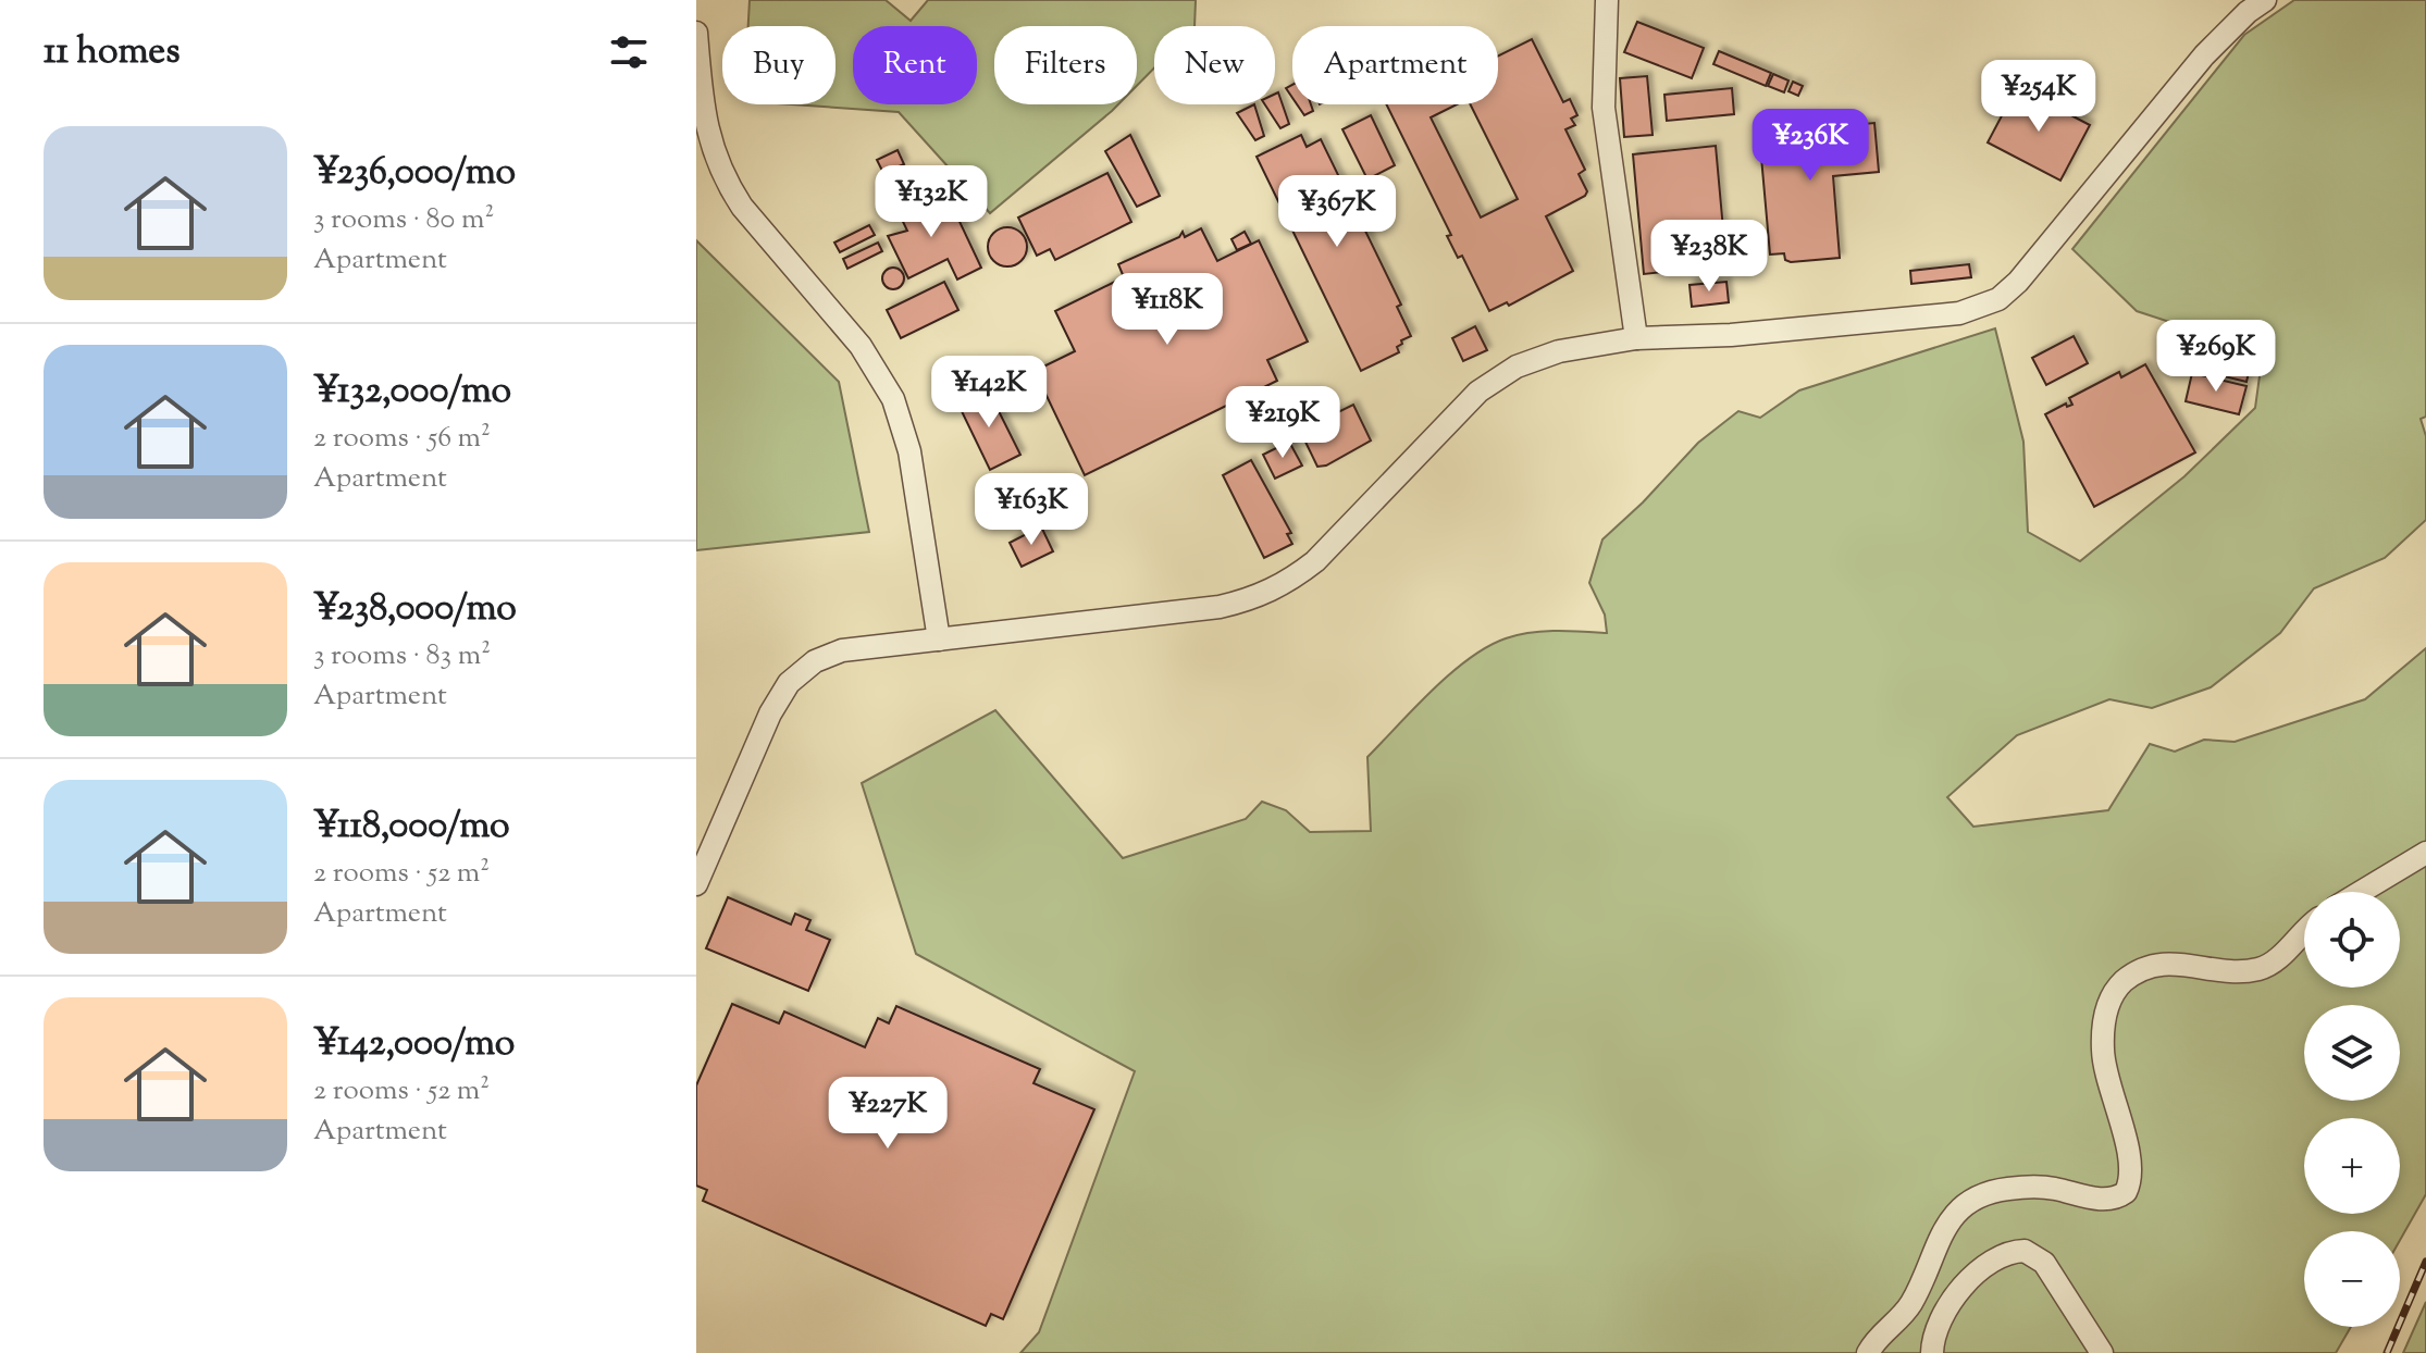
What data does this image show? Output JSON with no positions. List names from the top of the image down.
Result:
{
  "page": {
    "heading": "11 homes",
    "chip": [
      "Buy",
      "Rent",
      "Filters",
      "New",
      "Apartment"
    ],
    "price": [
      "¥254K",
      "¥236K",
      "¥132K",
      "¥367K",
      "¥238K",
      "¥118K",
      "¥269K",
      "¥142K",
      "¥219K",
      "¥163K",
      "¥227K"
    ],
    "list": [
      {
        "name": "¥236,000/mo",
        "note": "3 rooms · 80 m² · Apartment"
      },
      {
        "name": "¥132,000/mo",
        "note": "2 rooms · 56 m² · Apartment"
      },
      {
        "name": "¥238,000/mo",
        "note": "3 rooms · 83 m² · Apartment"
      },
      {
        "name": "¥118,000/mo",
        "note": "2 rooms · 52 m² · Apartment"
      },
      {
        "name": "¥142,000/mo",
        "note": "2 rooms · 52 m² · Apartment"
      }
    ],
    "map_buttons": ["+", "−"]
  }
}
